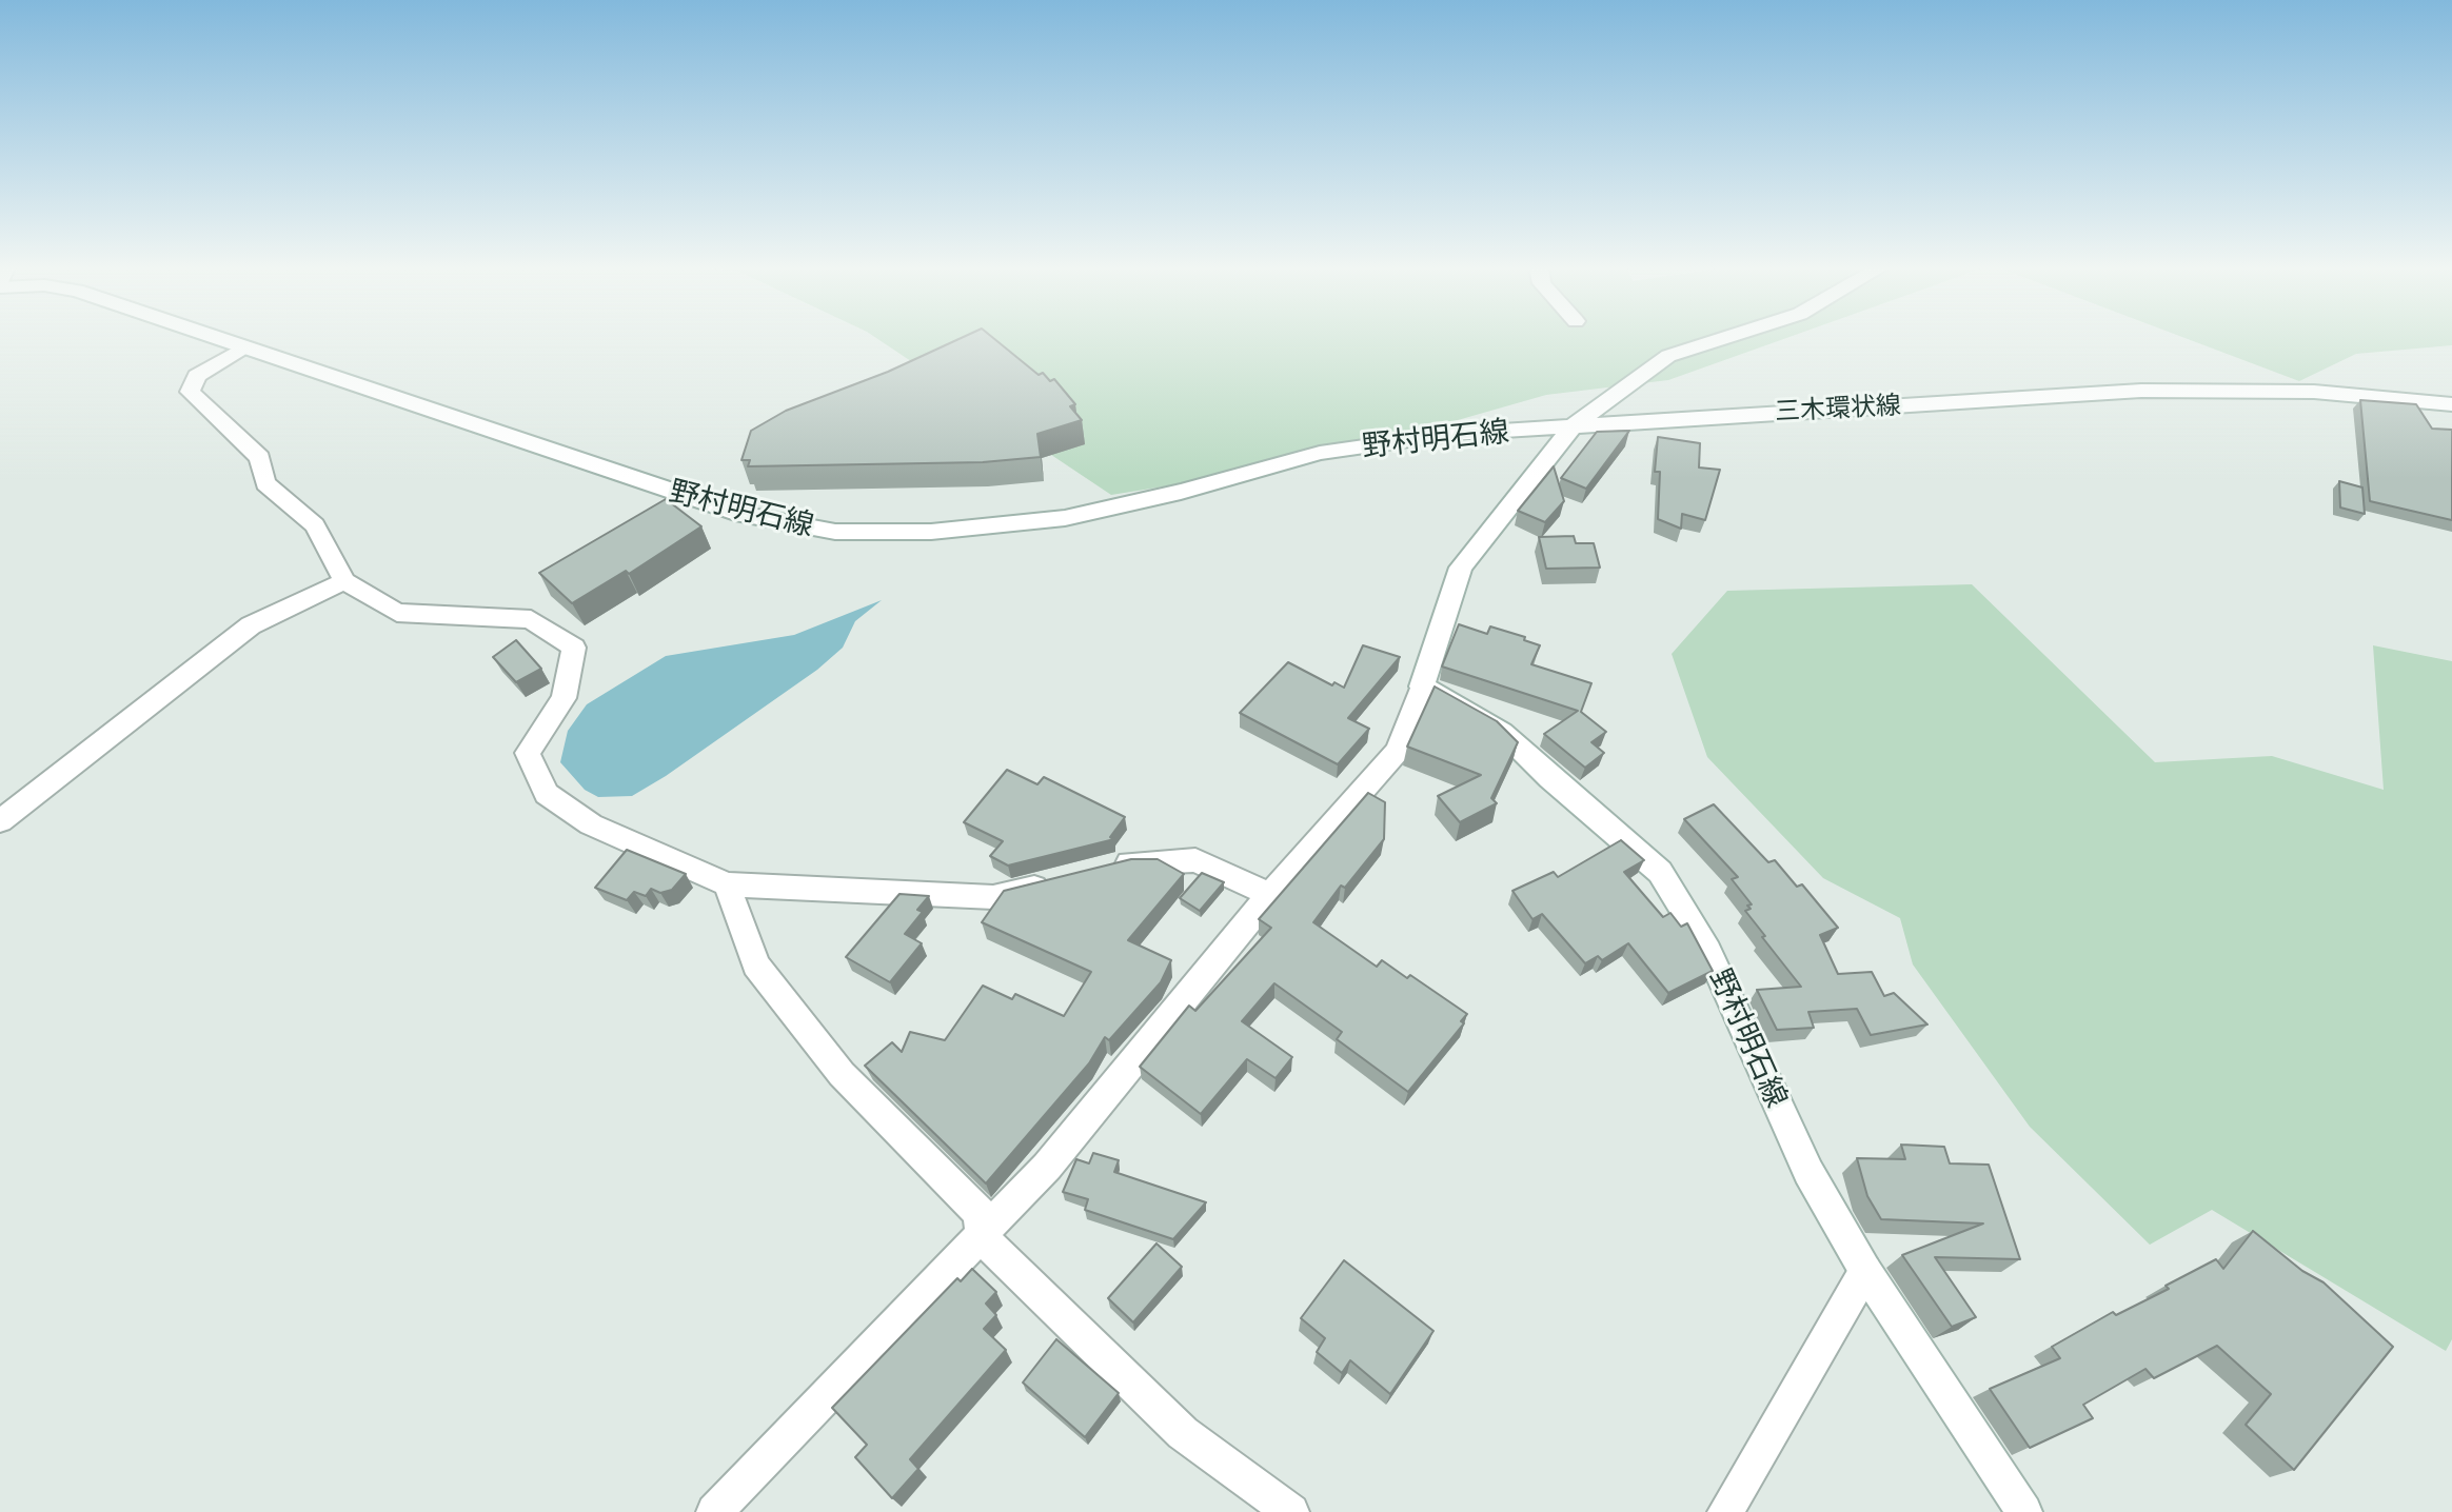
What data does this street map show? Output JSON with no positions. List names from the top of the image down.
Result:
{
  "streets": {
    "main road": ["三木環状線", "野村明石線"]
  },
  "crossings": [
    ["三木環状線", "野村明石線"]
  ]
}
